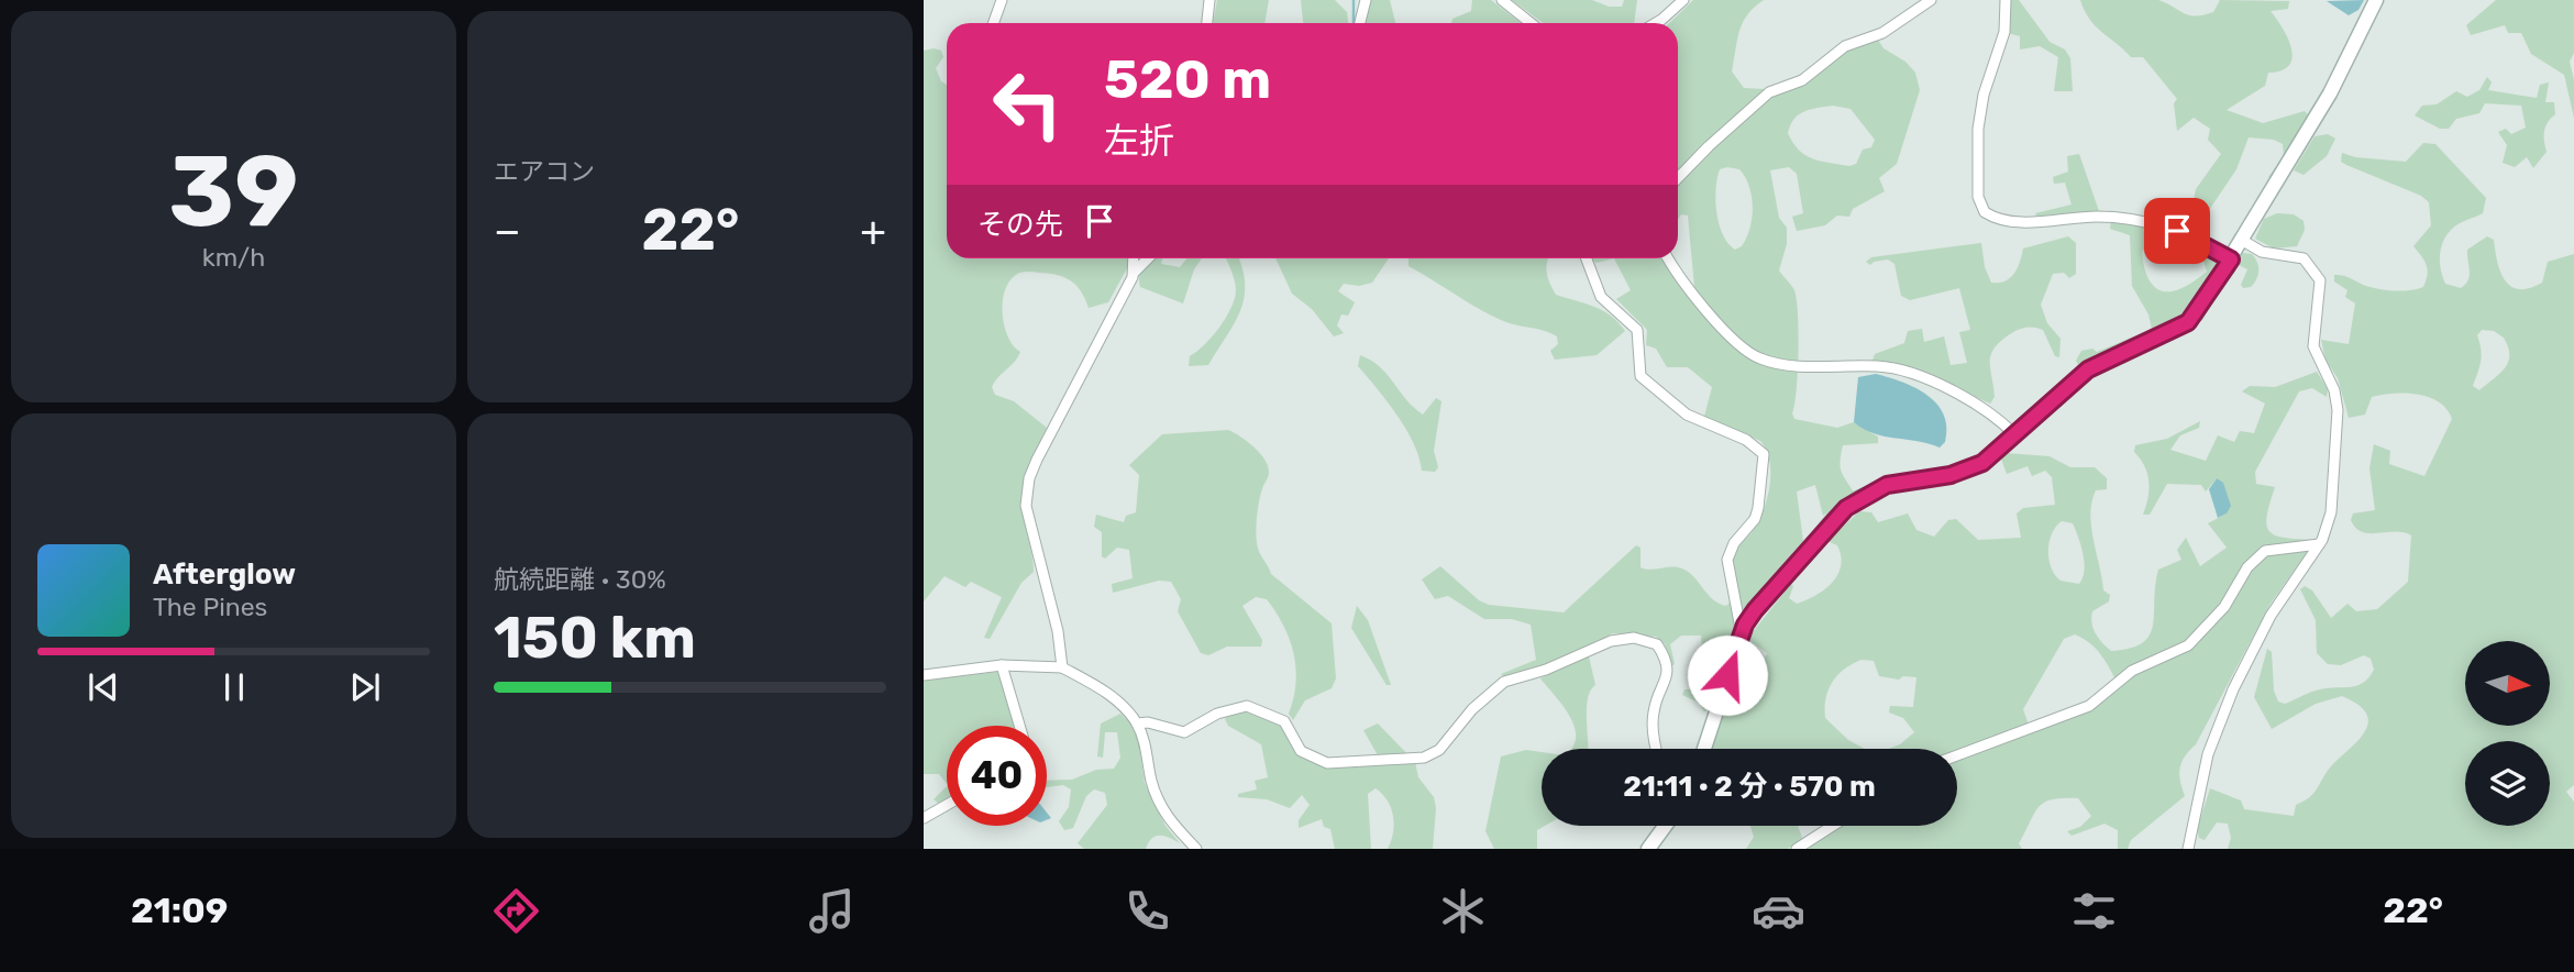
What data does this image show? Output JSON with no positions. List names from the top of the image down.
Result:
{
  "north": "right",
  "page": {
    "tile": [
      ["39", "km/h"],
      "エアコン",
      ["航続距離 · 30%", "150 km"]
    ],
    "turn": ["520 m", "左折"],
    "then": "その先",
    "heat": ["−", "22°", "+"],
    "song": ["Afterglow", "The Pines"],
    "limit": "40",
    "trip": "21:11 · 2 分 · 570 m",
    "tabs": ["21:09", "22°"]
  }
}
